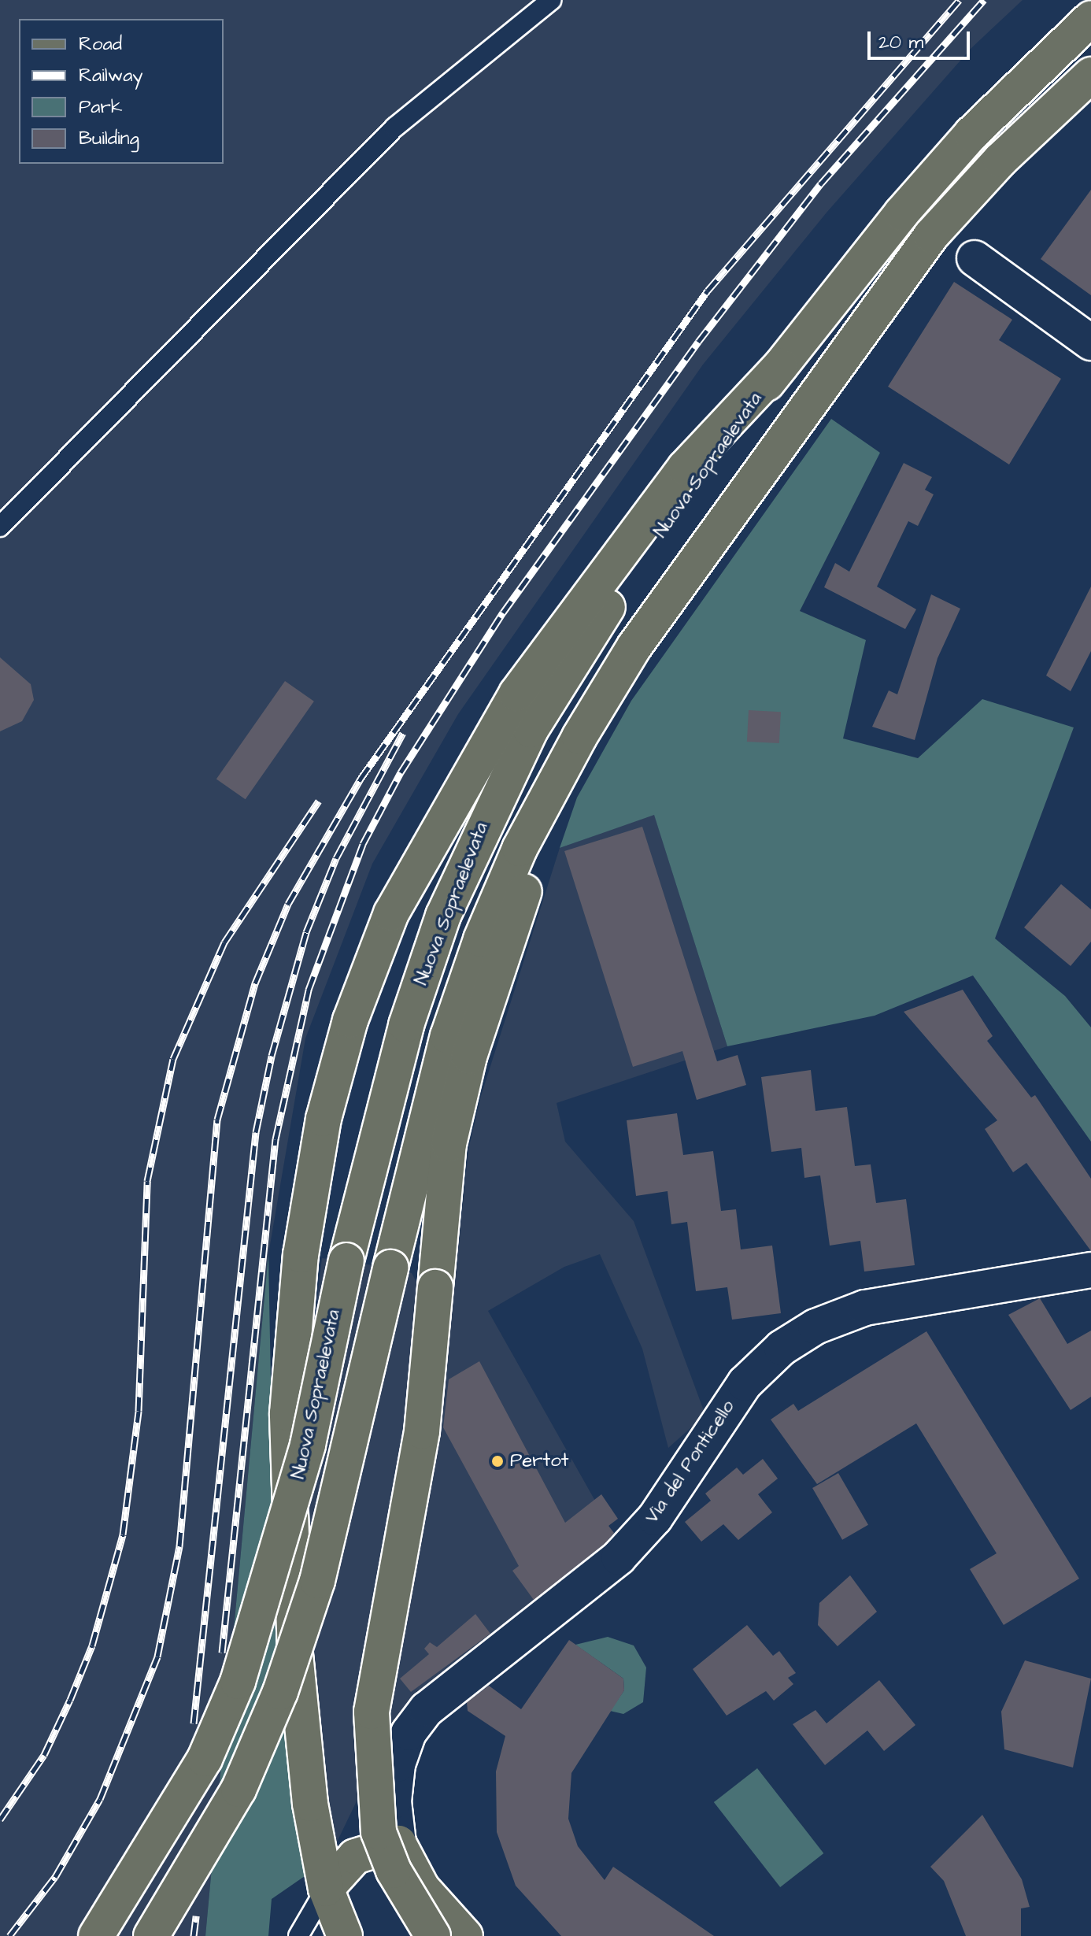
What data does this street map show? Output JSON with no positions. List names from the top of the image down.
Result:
{
  "streets": {
    "main road": ["Nuova Sopraelevata"],
    "street": ["Via del Ponticello"]
  },
  "places": ["Pertot"],
  "legend": [
    "Road",
    "Railway",
    "Park",
    "Building"
  ],
  "scale_bar": "20 m"
}
